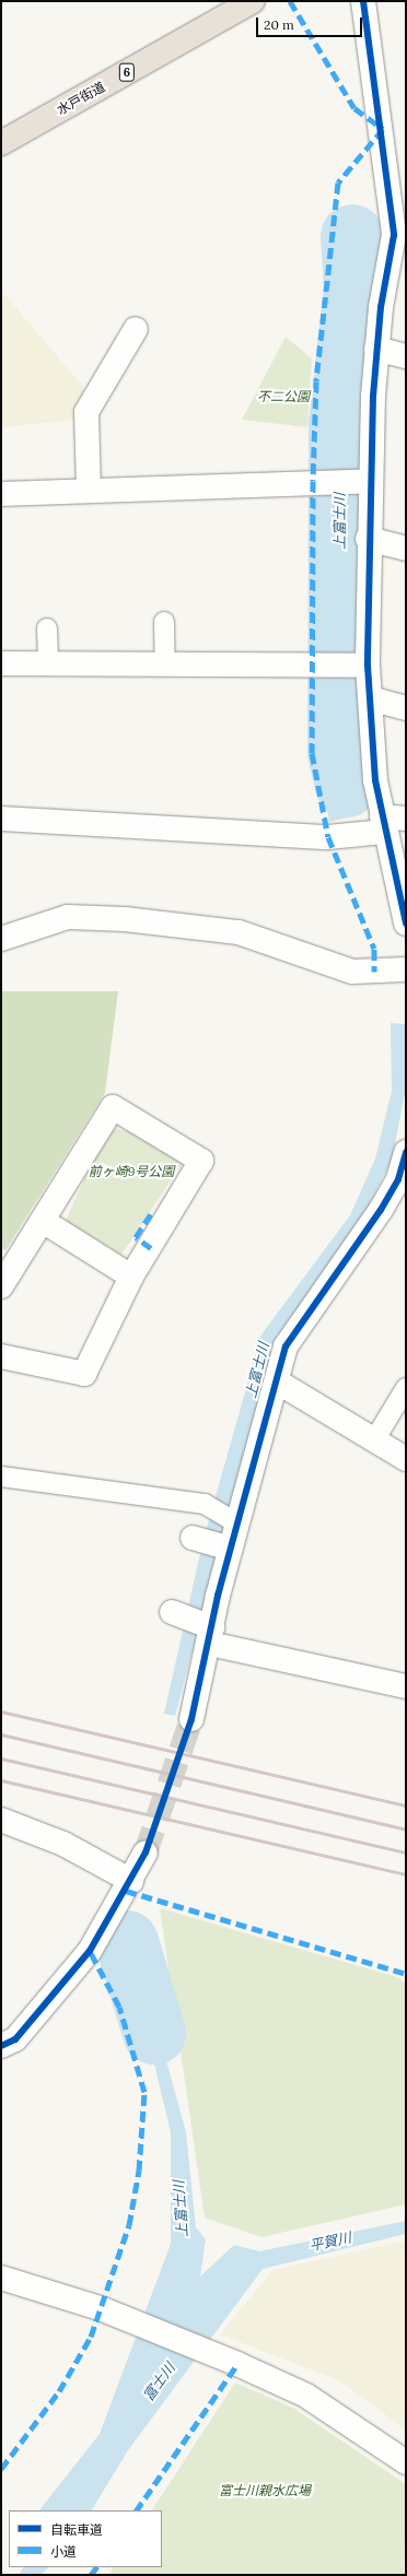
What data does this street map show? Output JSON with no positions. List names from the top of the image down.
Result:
{
  "streets": {
    "highway": ["6", "水戸街道"]
  },
  "water": ["上富士川", "平賀川", "富士川"],
  "parks": ["不二公園", "前ヶ崎9号公園", "富士川親水広場"],
  "legend": ["自転車道", "小道"],
  "scale_bar": "20 m"
}
